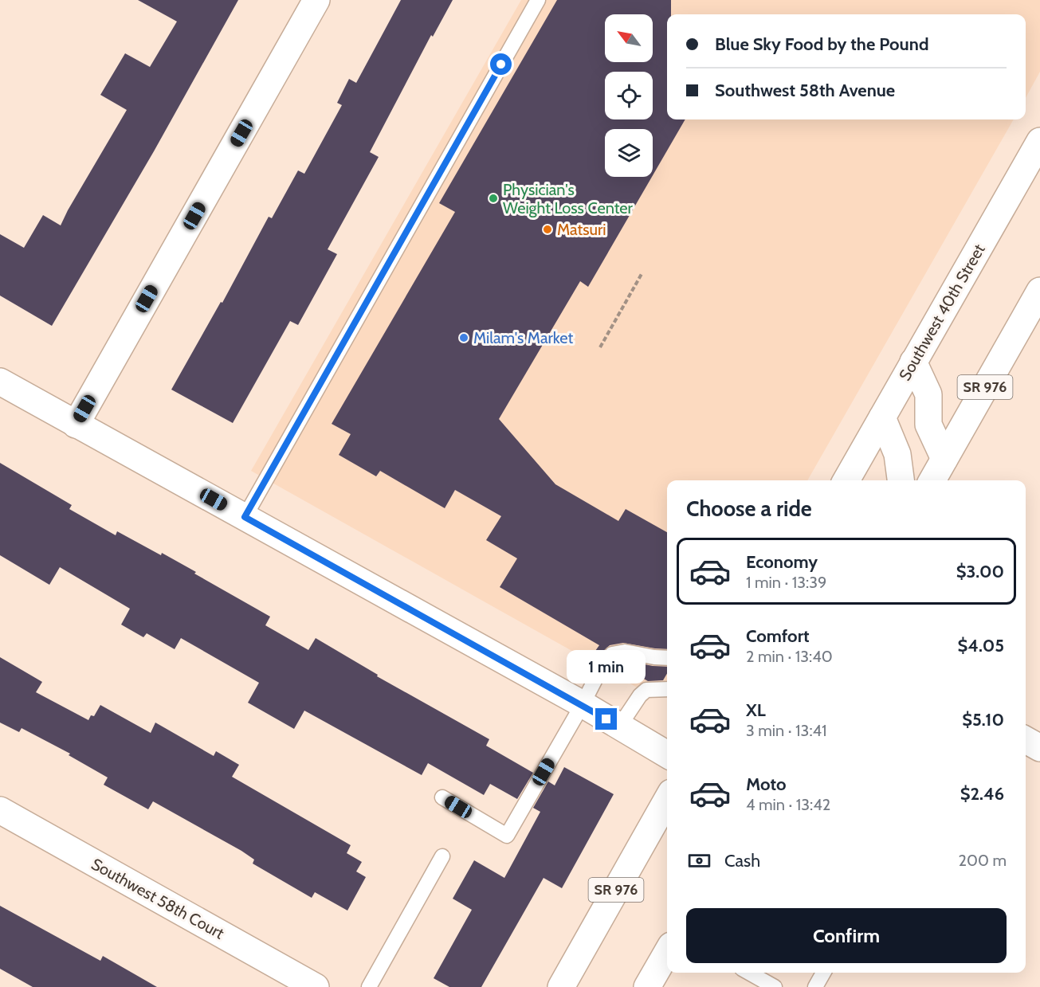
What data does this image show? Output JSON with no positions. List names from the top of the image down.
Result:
{
  "streets": {
    "street": ["Southwest 40th Street", "SR 976", "Southwest 58th Court"]
  },
  "places": ["Physician's Weight Loss Center", "Matsuri", "Milam's Market"],
  "north": "top left",
  "page": {
    "banner": ["Blue Sky Food by the Pound", "Southwest 58th Avenue"],
    "heading": "Choose a ride",
    "list": [
      {
        "name": "Economy",
        "note": "1 min · 13:39",
        "value": "$3.00"
      },
      {
        "name": "Comfort",
        "note": "2 min · 13:40",
        "value": "$4.05"
      },
      {
        "name": "XL",
        "note": "3 min · 13:41",
        "value": "$5.10"
      },
      {
        "name": "Moto",
        "note": "4 min · 13:42",
        "value": "$2.46"
      }
    ],
    "bubble": "1 min",
    "pay": ["Cash", "200 m"],
    "buttons": "Confirm"
  }
}
